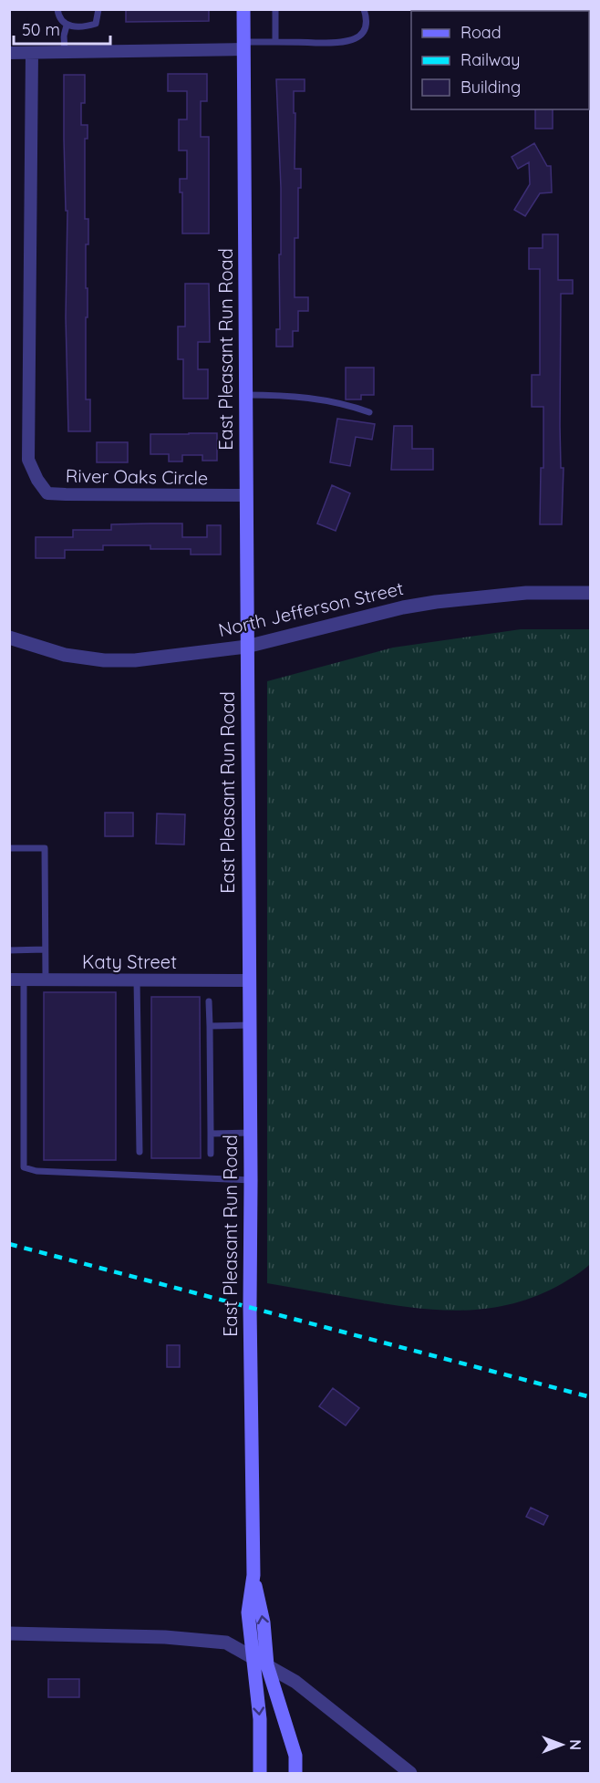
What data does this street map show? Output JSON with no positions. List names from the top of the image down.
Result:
{
  "streets": {
    "main road": ["East Pleasant Run Road"],
    "street": ["River Oaks Circle", "North Jefferson Street", "Katy Street"]
  },
  "crossings": [
    ["East Pleasant Run Road", "River Oaks Circle"],
    ["East Pleasant Run Road", "North Jefferson Street"],
    ["East Pleasant Run Road", "Katy Street"]
  ],
  "legend": ["Road", "Railway", "Building"],
  "scale_bar": "50 m",
  "north": "right"
}
